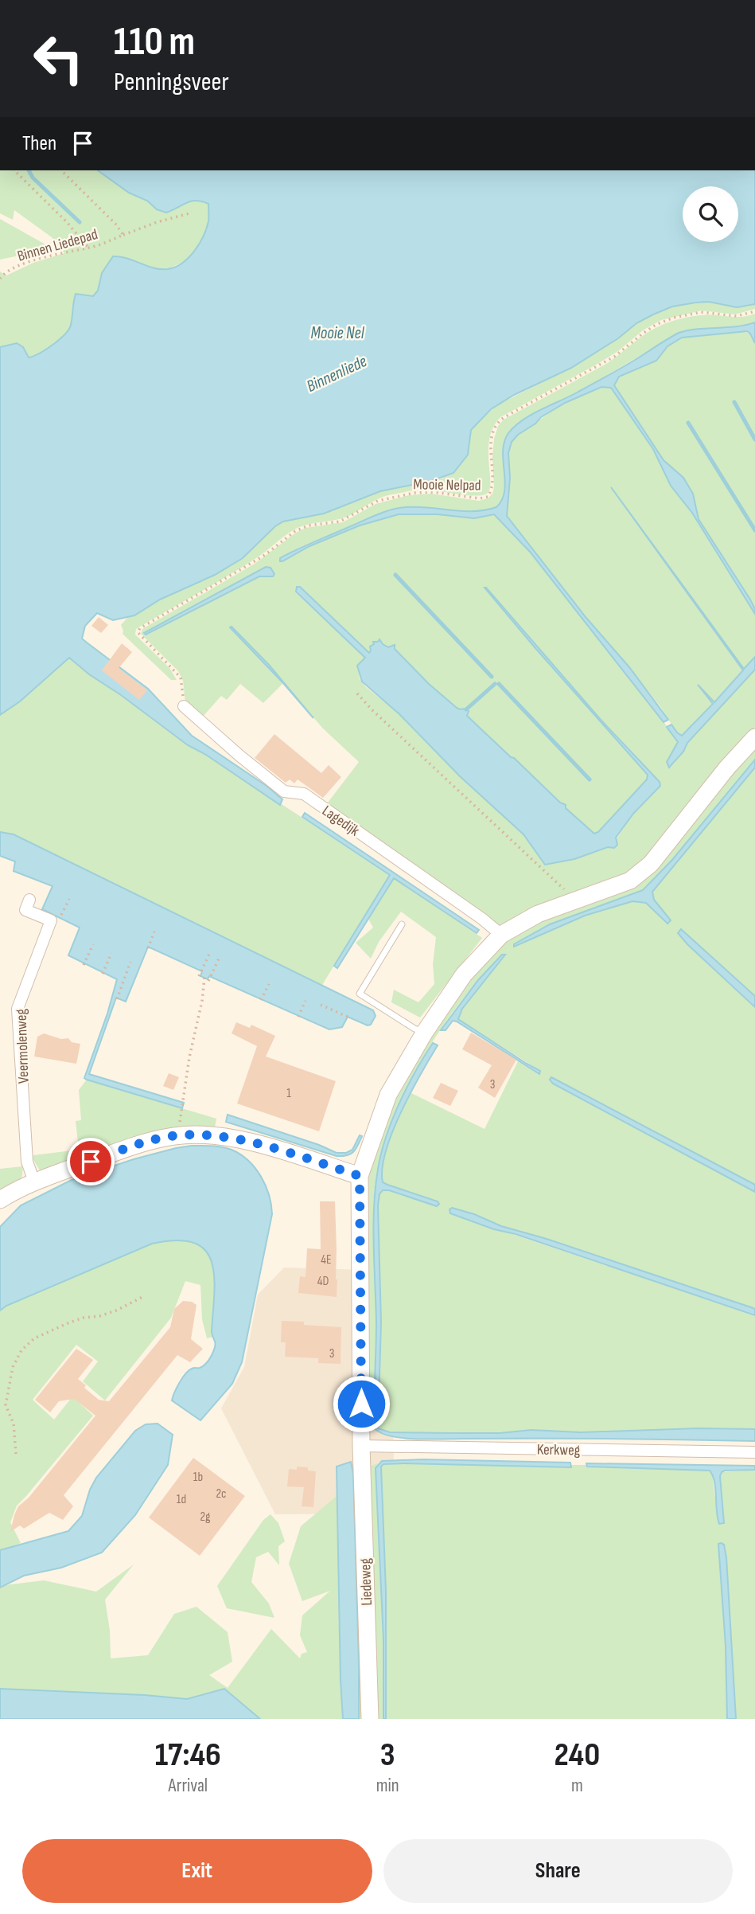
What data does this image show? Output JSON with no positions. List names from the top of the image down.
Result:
{
  "streets": {
    "street": [
      "Lagedijk",
      "Veermolenweg",
      "Kerkweg",
      "Liedeweg"
    ],
    "path": ["Binnen Liedepad", "Mooie Nelpad"]
  },
  "crossings": [
    ["Mooie Nelpad", "Lagedijk"],
    ["Kerkweg", "Liedeweg"]
  ],
  "water": ["Mooie Nel", "Binnenliede"],
  "house_numbers": [
    "3",
    "1",
    "4E",
    "4D",
    "3",
    "1b",
    "2c",
    "1d",
    "2g"
  ],
  "page": {
    "turn": ["110 m", "Penningsveer"],
    "then": "Then",
    "eta": [
      "17:46",
      "Arrival",
      "3",
      "min",
      "240",
      "m"
    ],
    "buttons": ["Exit", "Share"]
  }
}
